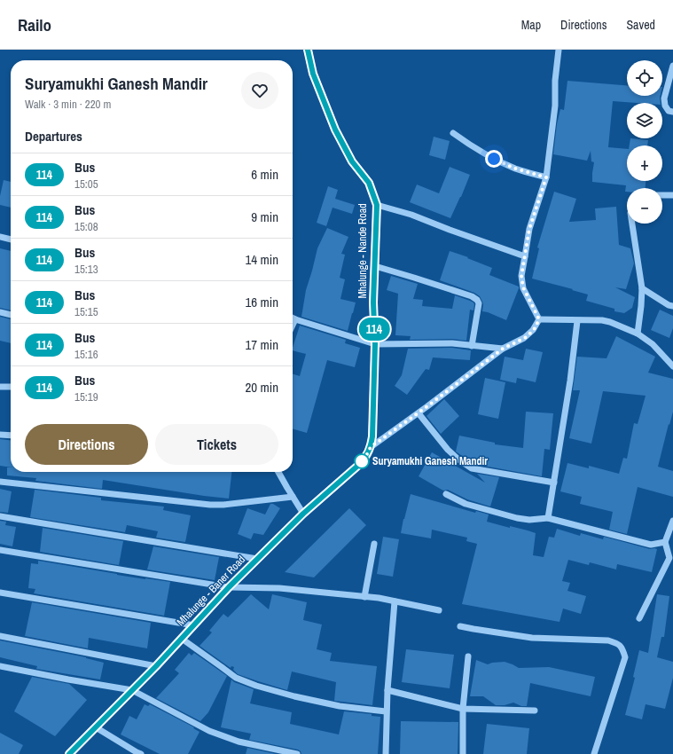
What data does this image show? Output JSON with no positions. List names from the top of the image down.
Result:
{
  "streets": {
    "main road": ["Mhalunge - Nande Road", "Mhalunge - Baner Road"]
  },
  "crossings": [
    ["Mhalunge - Nande Road", "Mhalunge - Baner Road"]
  ],
  "places": ["Suryamukhi Ganesh Mandir"],
  "lines": ["bus line 114"],
  "page": {
    "header": "Railo",
    "nav": ["Map", "Directions", "Saved"],
    "on_map": "114",
    "map_buttons": ["+", "−"],
    "heading": [
      ["Suryamukhi Ganesh Mandir", "Walk · 3 min · 220 m"],
      "Departures"
    ],
    "list": [
      {
        "mark": "114",
        "name": "Bus",
        "note": "15:05",
        "value": "6 min"
      },
      {
        "mark": "114",
        "name": "Bus",
        "note": "15:08",
        "value": "9 min"
      },
      {
        "mark": "114",
        "name": "Bus",
        "note": "15:13",
        "value": "14 min"
      },
      {
        "mark": "114",
        "name": "Bus",
        "note": "15:15",
        "value": "16 min"
      },
      {
        "mark": "114",
        "name": "Bus",
        "note": "15:16",
        "value": "17 min"
      },
      {
        "mark": "114",
        "name": "Bus",
        "note": "15:19",
        "value": "20 min"
      }
    ],
    "buttons": ["Directions", "Tickets"]
  }
}
